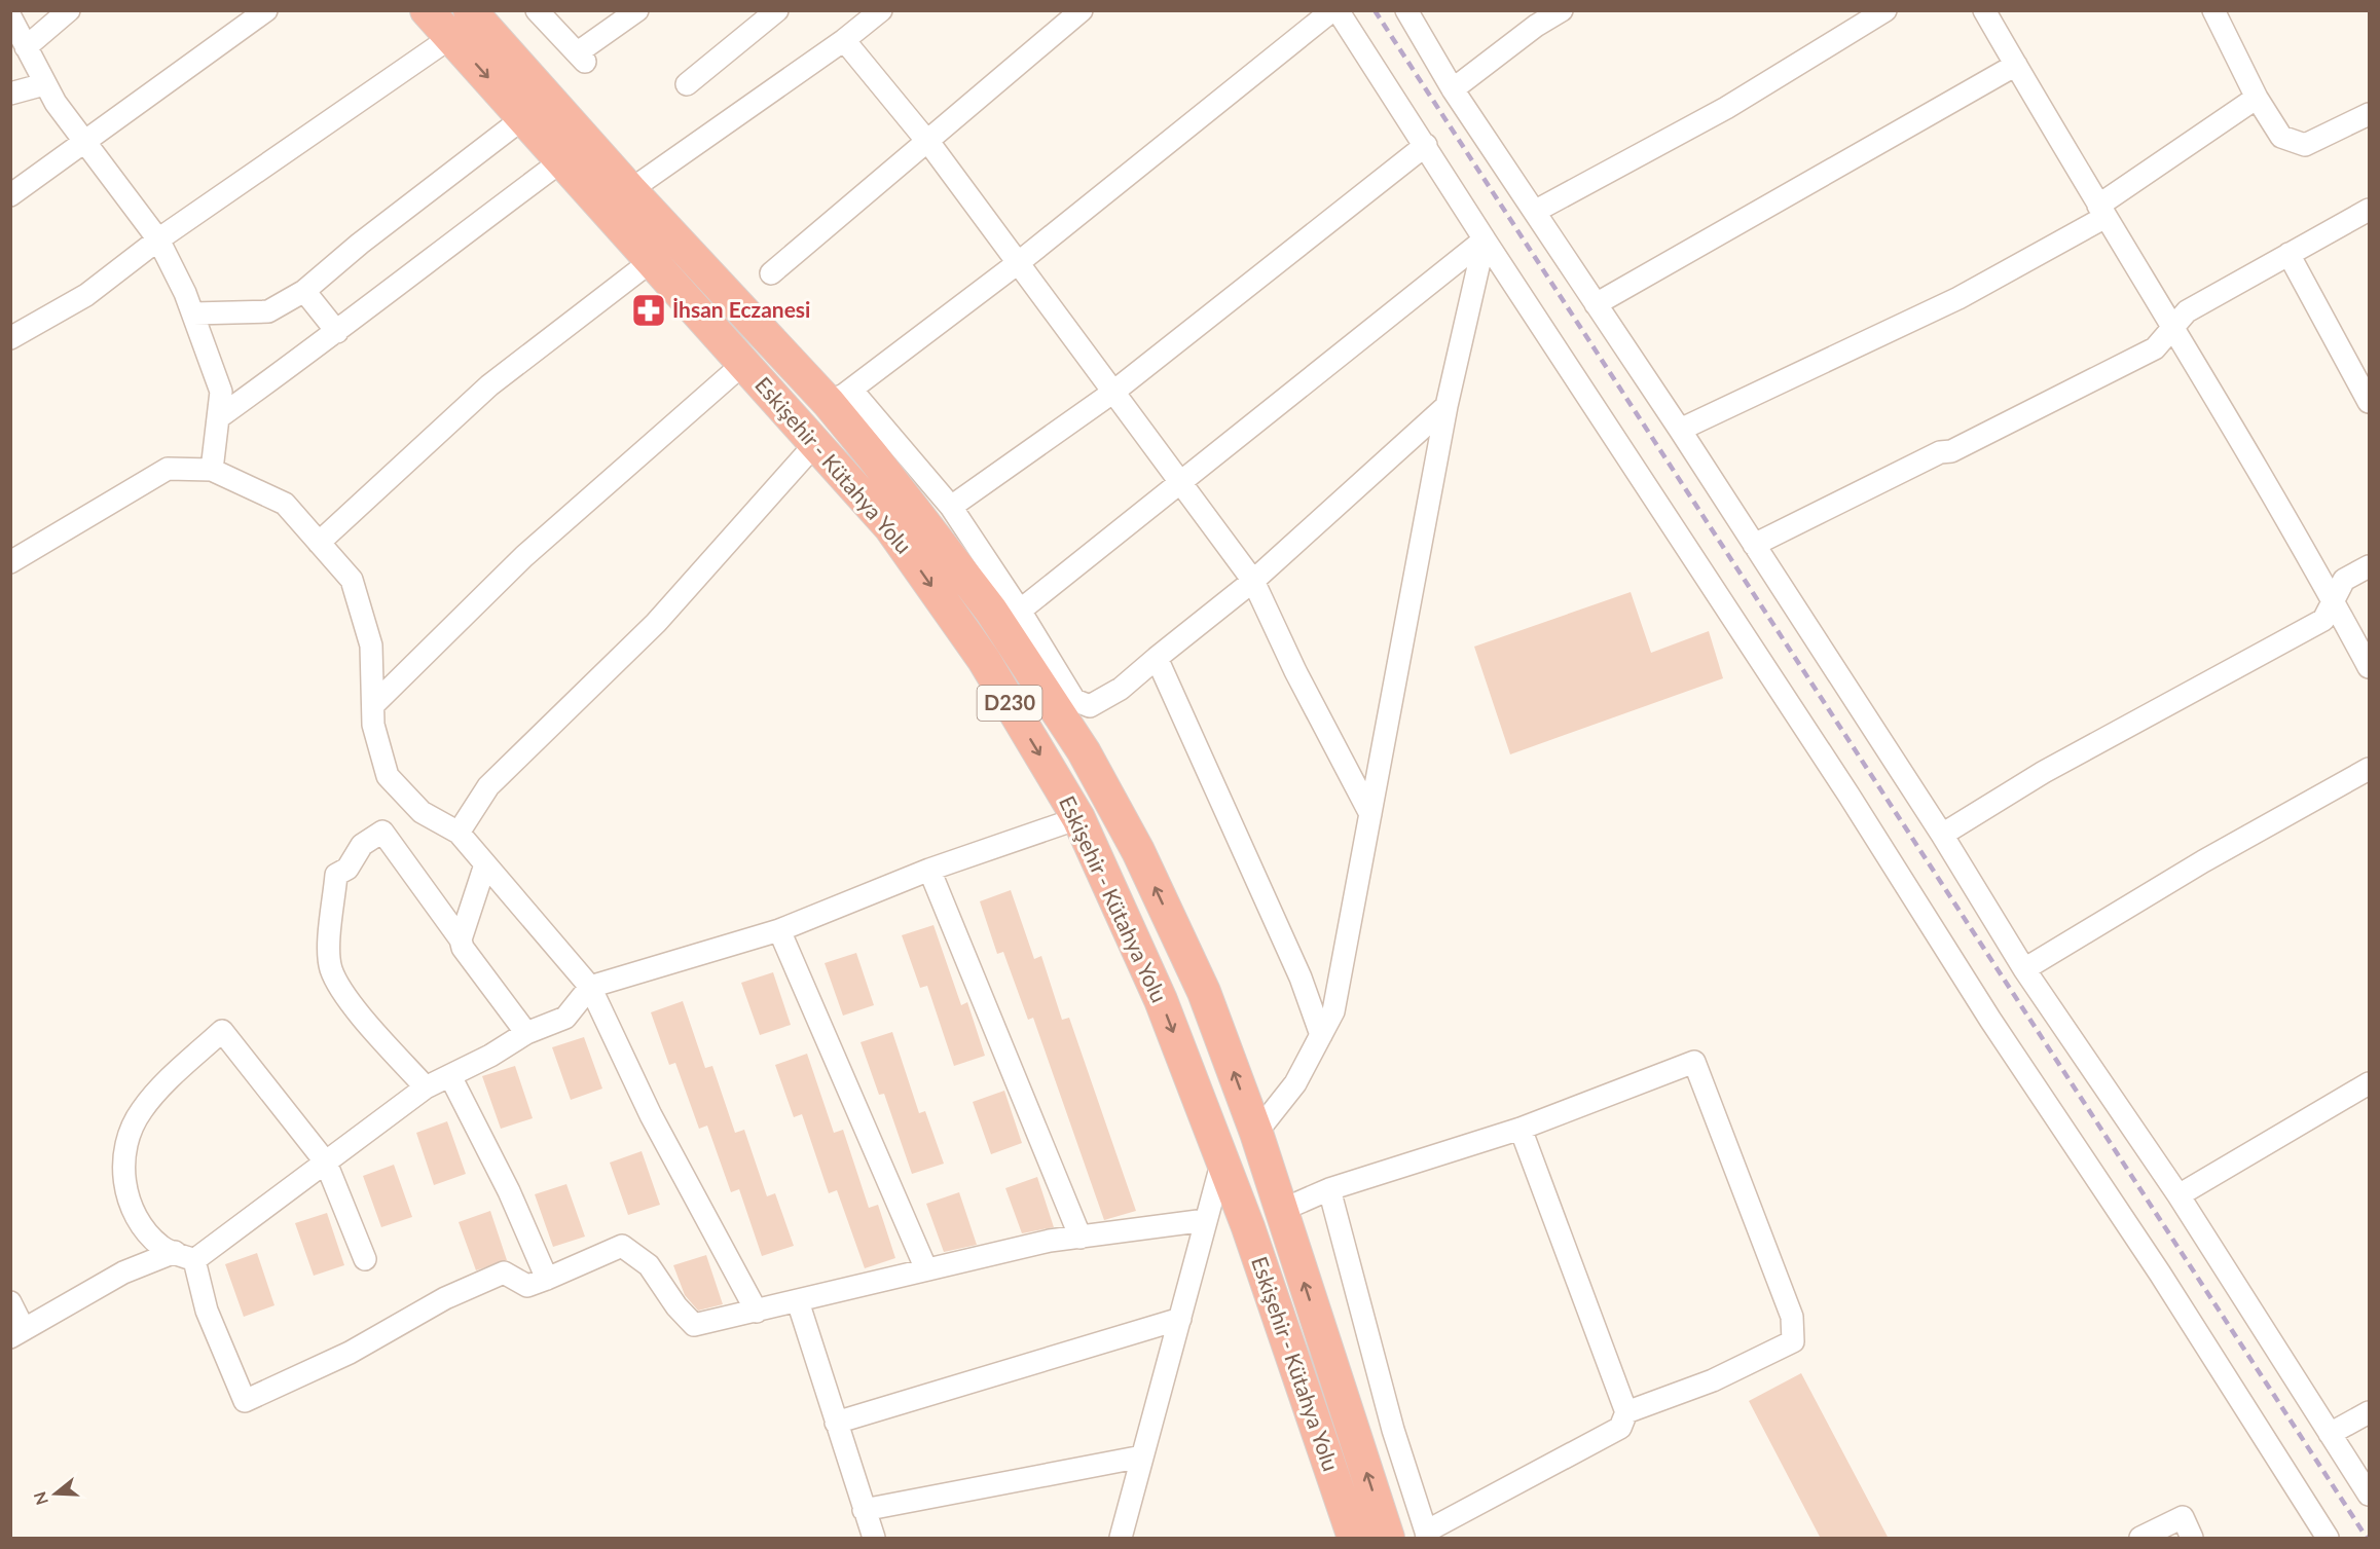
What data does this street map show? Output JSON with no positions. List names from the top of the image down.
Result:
{
  "streets": {
    "highway": ["Eskişehir - Kütahya Yolu", "D230"]
  },
  "places": {
    "pharmacy": ["İhsan Eczanesi"]
  },
  "north": "left"
}
